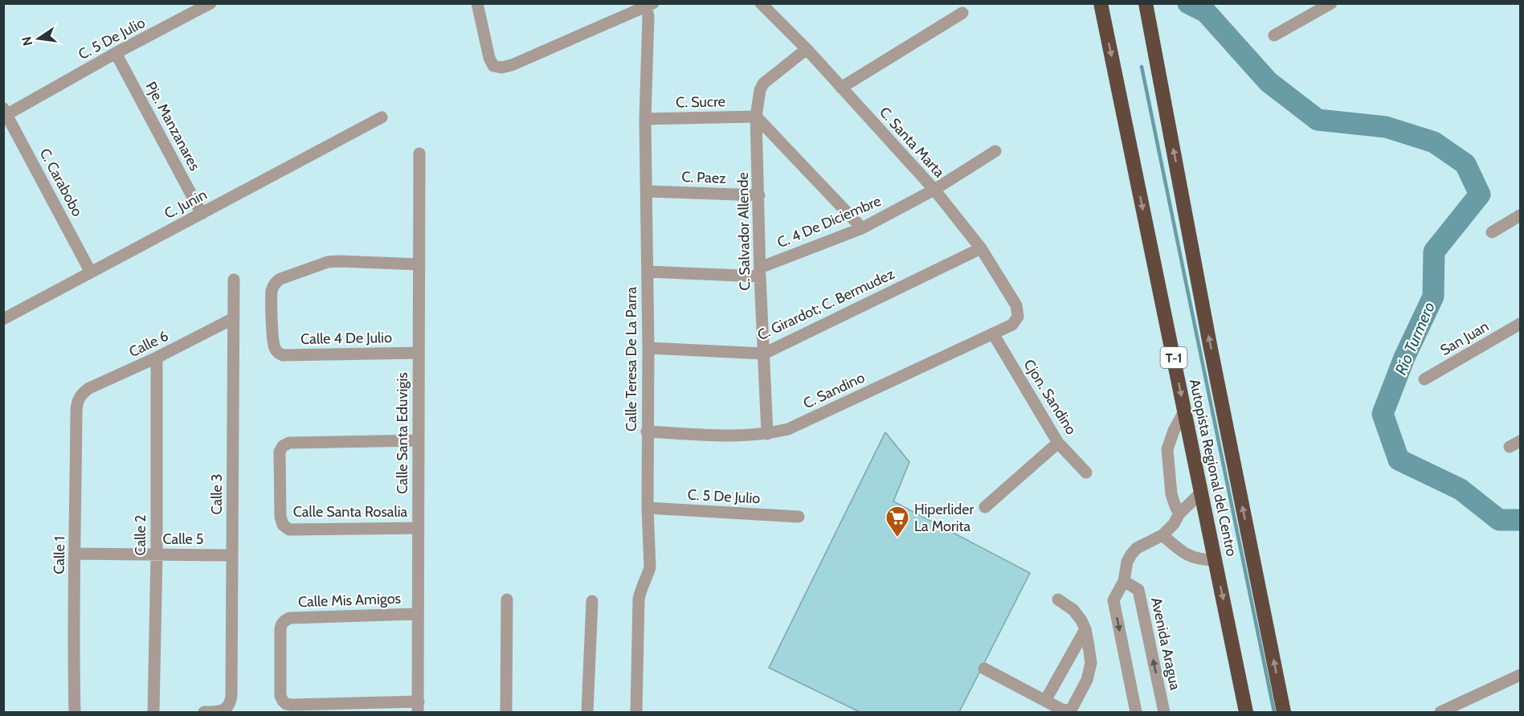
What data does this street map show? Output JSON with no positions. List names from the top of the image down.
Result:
{
  "streets": {
    "highway": ["T-1", "Autopista Regional del Centro"],
    "street": [
      "C. 5 De Julio",
      "C. Sucre",
      "Pje. Manzanares",
      "C. Santa Marta",
      "C. Paez",
      "C. Carabobo",
      "C. Junin",
      "C. 4 De Diciembre",
      "C. Salvador Allende",
      "C. Girardot; C. Bermudez",
      "Calle 4 De Julio",
      "San Juan",
      "Calle 6",
      "Calle Teresa De La Parra",
      "C. Sandino",
      "Cjon. Sandino",
      "Calle Santa Eduvigis",
      "Calle 3",
      "Calle Santa Rosalia",
      "Calle 2",
      "Calle 5",
      "Calle 1",
      "Calle Mis Amigos",
      "Avenida Aragua"
    ]
  },
  "crossings": [
    ["C. 5 De Julio", "Pje. Manzanares"],
    ["C. 5 De Julio", "C. Carabobo"],
    ["C. 5 De Julio", "Calle Teresa De La Parra"],
    ["C. Sucre", "C. Salvador Allende"],
    ["C. Sucre", "Calle Teresa De La Parra"],
    ["Pje. Manzanares", "C. Junin"],
    ["C. Santa Marta", "C. 4 De Diciembre"],
    ["C. Santa Marta", "C. Salvador Allende"],
    ["C. Santa Marta", "C. Girardot; C. Bermudez"],
    ["C. Santa Marta", "C. Sandino"],
    ["C. Paez", "C. Salvador Allende"],
    ["C. Paez", "Calle Teresa De La Parra"],
    ["C. Carabobo", "C. Junin"],
    ["C. 4 De Diciembre", "C. Salvador Allende"],
    ["C. 4 De Diciembre", "Calle Teresa De La Parra"],
    ["C. Salvador Allende", "C. Girardot; C. Bermudez"],
    ["C. Salvador Allende", "C. Sandino"],
    ["C. Girardot; C. Bermudez", "Calle Teresa De La Parra"],
    ["Calle 4 De Julio", "Calle Santa Eduvigis"],
    ["Calle 6", "Calle 3"],
    ["Calle 6", "Calle 2"],
    ["Calle 6", "Calle 1"],
    ["Calle Teresa De La Parra", "C. Sandino"],
    ["C. Sandino", "Cjon. Sandino"],
    ["Calle Santa Eduvigis", "Calle Santa Rosalia"],
    ["Calle Santa Eduvigis", "Calle Mis Amigos"],
    ["Calle 3", "Calle 5"],
    ["Calle 2", "Calle 5"],
    ["Calle 5", "Calle 1"]
  ],
  "water": ["Río Turmero"],
  "places": {
    "supermarket": ["Hiperlider La Morita"]
  },
  "north": "left"
}
